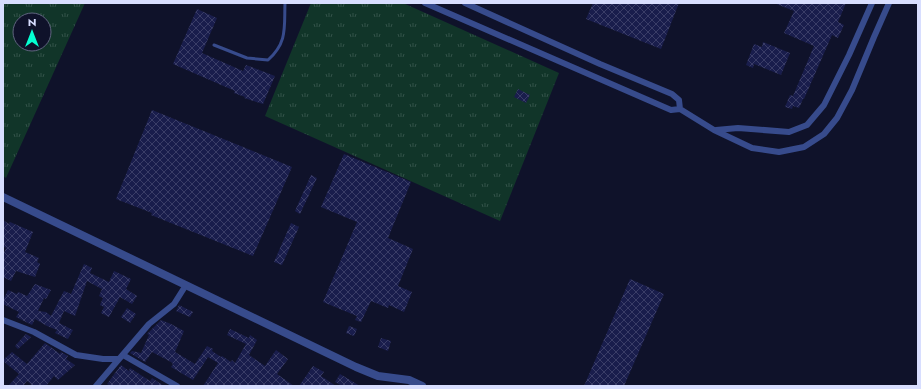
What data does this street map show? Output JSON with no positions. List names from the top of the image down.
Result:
{
  "north": "top"
}
